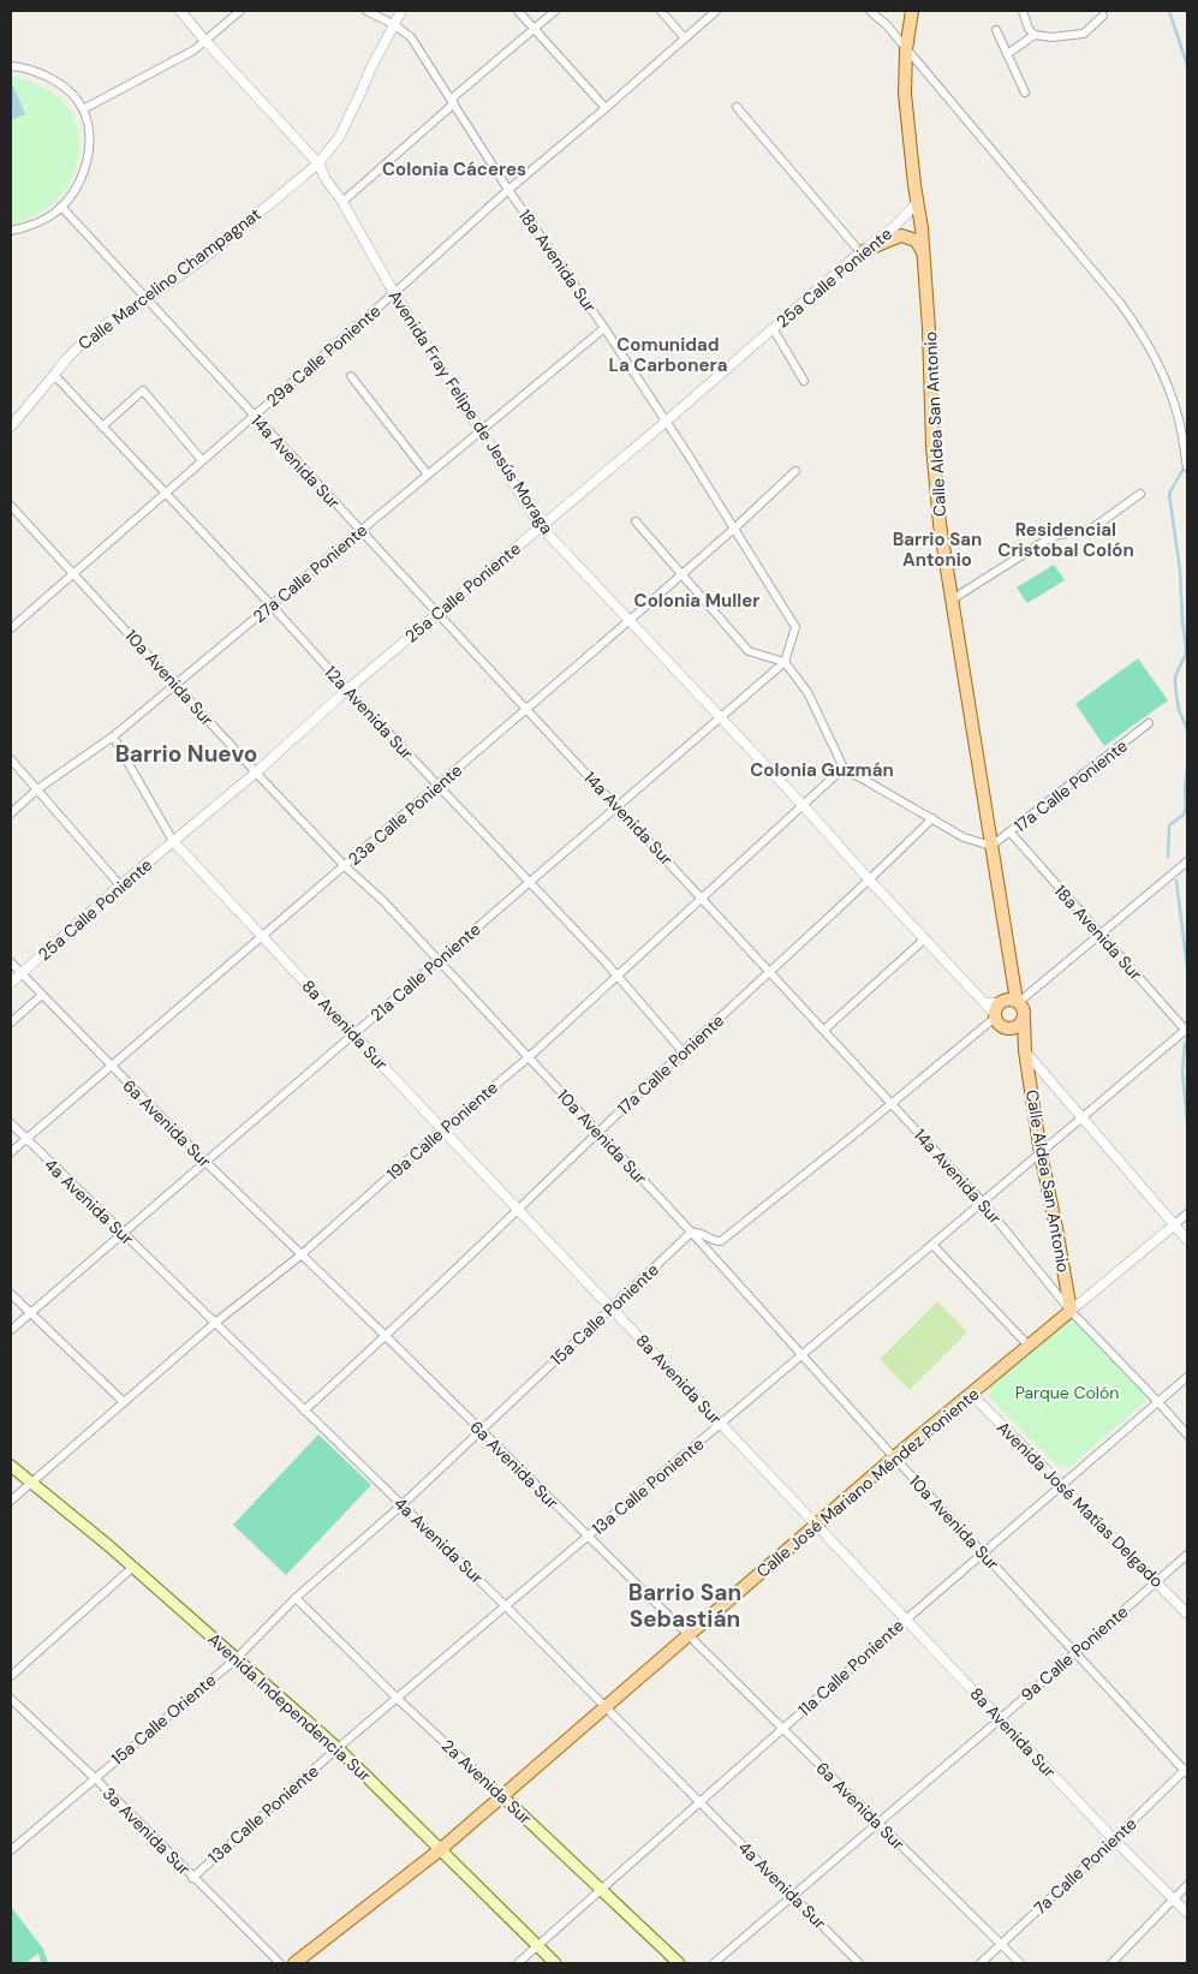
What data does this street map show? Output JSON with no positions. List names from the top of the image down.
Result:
{
  "streets": {
    "main road": [
      "Calle Aldea San Antonio",
      "Calle José Mariano Méndez Poniente",
      "Avenida Independencia Sur",
      "2a Avenida Sur"
    ],
    "street": [
      "18a Avenida Sur",
      "25a Calle Poniente",
      "Calle Marcelino Champagnat",
      "29a Calle Poniente",
      "Avenida Fray Felipe de Jesús Moraga",
      "14a Avenida Sur",
      "27a Calle Poniente",
      "10a Avenida Sur",
      "12a Avenida Sur",
      "17a Calle Poniente",
      "23a Calle Poniente",
      "21a Calle Poniente",
      "8a Avenida Sur",
      "6a Avenida Sur",
      "19a Calle Poniente",
      "4a Avenida Sur",
      "15a Calle Poniente",
      "13a Calle Poniente",
      "Avenida José Matías Delgado",
      "9a Calle Poniente",
      "11a Calle Poniente",
      "15a Calle Oriente",
      "3a Avenida Sur",
      "7a Calle Poniente"
    ]
  },
  "crossings": [
    ["18a Avenida Sur", "25a Calle Poniente"],
    ["18a Avenida Sur", "Calle Marcelino Champagnat"],
    ["18a Avenida Sur", "29a Calle Poniente"],
    ["18a Avenida Sur", "27a Calle Poniente"],
    ["18a Avenida Sur", "17a Calle Poniente"],
    ["18a Avenida Sur", "23a Calle Poniente"],
    ["18a Avenida Sur", "21a Calle Poniente"],
    ["18a Avenida Sur", "13a Calle Poniente"],
    ["25a Calle Poniente", "Avenida Fray Felipe de Jesús Moraga"],
    ["25a Calle Poniente", "Calle Aldea San Antonio"],
    ["25a Calle Poniente", "14a Avenida Sur"],
    ["25a Calle Poniente", "10a Avenida Sur"],
    ["25a Calle Poniente", "12a Avenida Sur"],
    ["25a Calle Poniente", "8a Avenida Sur"],
    ["25a Calle Poniente", "6a Avenida Sur"],
    ["Calle Marcelino Champagnat", "Avenida Fray Felipe de Jesús Moraga"],
    ["Calle Marcelino Champagnat", "14a Avenida Sur"],
    ["Calle Marcelino Champagnat", "12a Avenida Sur"],
    ["29a Calle Poniente", "Avenida Fray Felipe de Jesús Moraga"],
    ["29a Calle Poniente", "14a Avenida Sur"],
    ["29a Calle Poniente", "10a Avenida Sur"],
    ["29a Calle Poniente", "12a Avenida Sur"],
    ["Avenida Fray Felipe de Jesús Moraga", "Calle Aldea San Antonio"],
    ["Avenida Fray Felipe de Jesús Moraga", "27a Calle Poniente"],
    ["Avenida Fray Felipe de Jesús Moraga", "17a Calle Poniente"],
    ["Avenida Fray Felipe de Jesús Moraga", "23a Calle Poniente"],
    ["Avenida Fray Felipe de Jesús Moraga", "21a Calle Poniente"],
    ["Avenida Fray Felipe de Jesús Moraga", "19a Calle Poniente"],
    ["Calle Aldea San Antonio", "14a Avenida Sur"],
    ["Calle Aldea San Antonio", "17a Calle Poniente"],
    ["Calle Aldea San Antonio", "Calle José Mariano Méndez Poniente"],
    ["Calle Aldea San Antonio", "13a Calle Poniente"],
    ["14a Avenida Sur", "27a Calle Poniente"],
    ["14a Avenida Sur", "17a Calle Poniente"],
    ["14a Avenida Sur", "23a Calle Poniente"],
    ["14a Avenida Sur", "21a Calle Poniente"],
    ["14a Avenida Sur", "19a Calle Poniente"],
    ["14a Avenida Sur", "Calle José Mariano Méndez Poniente"],
    ["14a Avenida Sur", "13a Calle Poniente"],
    ["14a Avenida Sur", "11a Calle Poniente"],
    ["27a Calle Poniente", "10a Avenida Sur"],
    ["27a Calle Poniente", "12a Avenida Sur"],
    ["10a Avenida Sur", "17a Calle Poniente"],
    ["10a Avenida Sur", "23a Calle Poniente"],
    ["10a Avenida Sur", "21a Calle Poniente"],
    ["10a Avenida Sur", "19a Calle Poniente"],
    ["10a Avenida Sur", "15a Calle Poniente"],
    ["10a Avenida Sur", "Calle José Mariano Méndez Poniente"],
    ["10a Avenida Sur", "13a Calle Poniente"],
    ["10a Avenida Sur", "9a Calle Poniente"],
    ["10a Avenida Sur", "11a Calle Poniente"],
    ["10a Avenida Sur", "7a Calle Poniente"],
    ["12a Avenida Sur", "17a Calle Poniente"],
    ["12a Avenida Sur", "23a Calle Poniente"],
    ["12a Avenida Sur", "21a Calle Poniente"],
    ["12a Avenida Sur", "19a Calle Poniente"],
    ["17a Calle Poniente", "8a Avenida Sur"],
    ["17a Calle Poniente", "6a Avenida Sur"],
    ["17a Calle Poniente", "4a Avenida Sur"],
    ["23a Calle Poniente", "8a Avenida Sur"],
    ["23a Calle Poniente", "6a Avenida Sur"],
    ["23a Calle Poniente", "4a Avenida Sur"],
    ["21a Calle Poniente", "8a Avenida Sur"],
    ["21a Calle Poniente", "6a Avenida Sur"],
    ["21a Calle Poniente", "4a Avenida Sur"],
    ["8a Avenida Sur", "19a Calle Poniente"],
    ["8a Avenida Sur", "15a Calle Poniente"],
    ["8a Avenida Sur", "Calle José Mariano Méndez Poniente"],
    ["8a Avenida Sur", "13a Calle Poniente"],
    ["8a Avenida Sur", "9a Calle Poniente"],
    ["8a Avenida Sur", "11a Calle Poniente"],
    ["8a Avenida Sur", "7a Calle Poniente"],
    ["6a Avenida Sur", "19a Calle Poniente"],
    ["6a Avenida Sur", "15a Calle Poniente"],
    ["6a Avenida Sur", "Calle José Mariano Méndez Poniente"],
    ["6a Avenida Sur", "13a Calle Poniente"],
    ["6a Avenida Sur", "9a Calle Poniente"],
    ["6a Avenida Sur", "11a Calle Poniente"],
    ["6a Avenida Sur", "7a Calle Poniente"],
    ["19a Calle Poniente", "4a Avenida Sur"],
    ["19a Calle Poniente", "Avenida Independencia Sur"],
    ["4a Avenida Sur", "15a Calle Poniente"],
    ["4a Avenida Sur", "Calle José Mariano Méndez Poniente"],
    ["4a Avenida Sur", "13a Calle Poniente"],
    ["4a Avenida Sur", "9a Calle Poniente"],
    ["4a Avenida Sur", "11a Calle Poniente"],
    ["15a Calle Poniente", "Avenida Independencia Sur"],
    ["15a Calle Poniente", "15a Calle Oriente"],
    ["15a Calle Poniente", "2a Avenida Sur"],
    ["Calle José Mariano Méndez Poniente", "Avenida José Matías Delgado"],
    ["Calle José Mariano Méndez Poniente", "Avenida Independencia Sur"],
    ["Calle José Mariano Méndez Poniente", "2a Avenida Sur"],
    ["13a Calle Poniente", "Avenida Independencia Sur"],
    ["13a Calle Poniente", "2a Avenida Sur"],
    ["13a Calle Poniente", "3a Avenida Sur"],
    ["Avenida José Matías Delgado", "9a Calle Poniente"],
    ["Avenida José Matías Delgado", "11a Calle Poniente"],
    ["11a Calle Poniente", "Avenida Independencia Sur"],
    ["11a Calle Poniente", "2a Avenida Sur"],
    ["Avenida Independencia Sur", "15a Calle Oriente"],
    ["15a Calle Oriente", "3a Avenida Sur"]
  ],
  "districts": [
    "Colonia Cáceres",
    "Comunidad La Carbonera",
    "Residencial Cristobal Colón",
    "Barrio San Antonio",
    "Colonia Muller",
    "Barrio Nuevo",
    "Colonia Guzmán",
    "Barrio San Sebastián"
  ],
  "parks": ["Parque Colón"]
}
